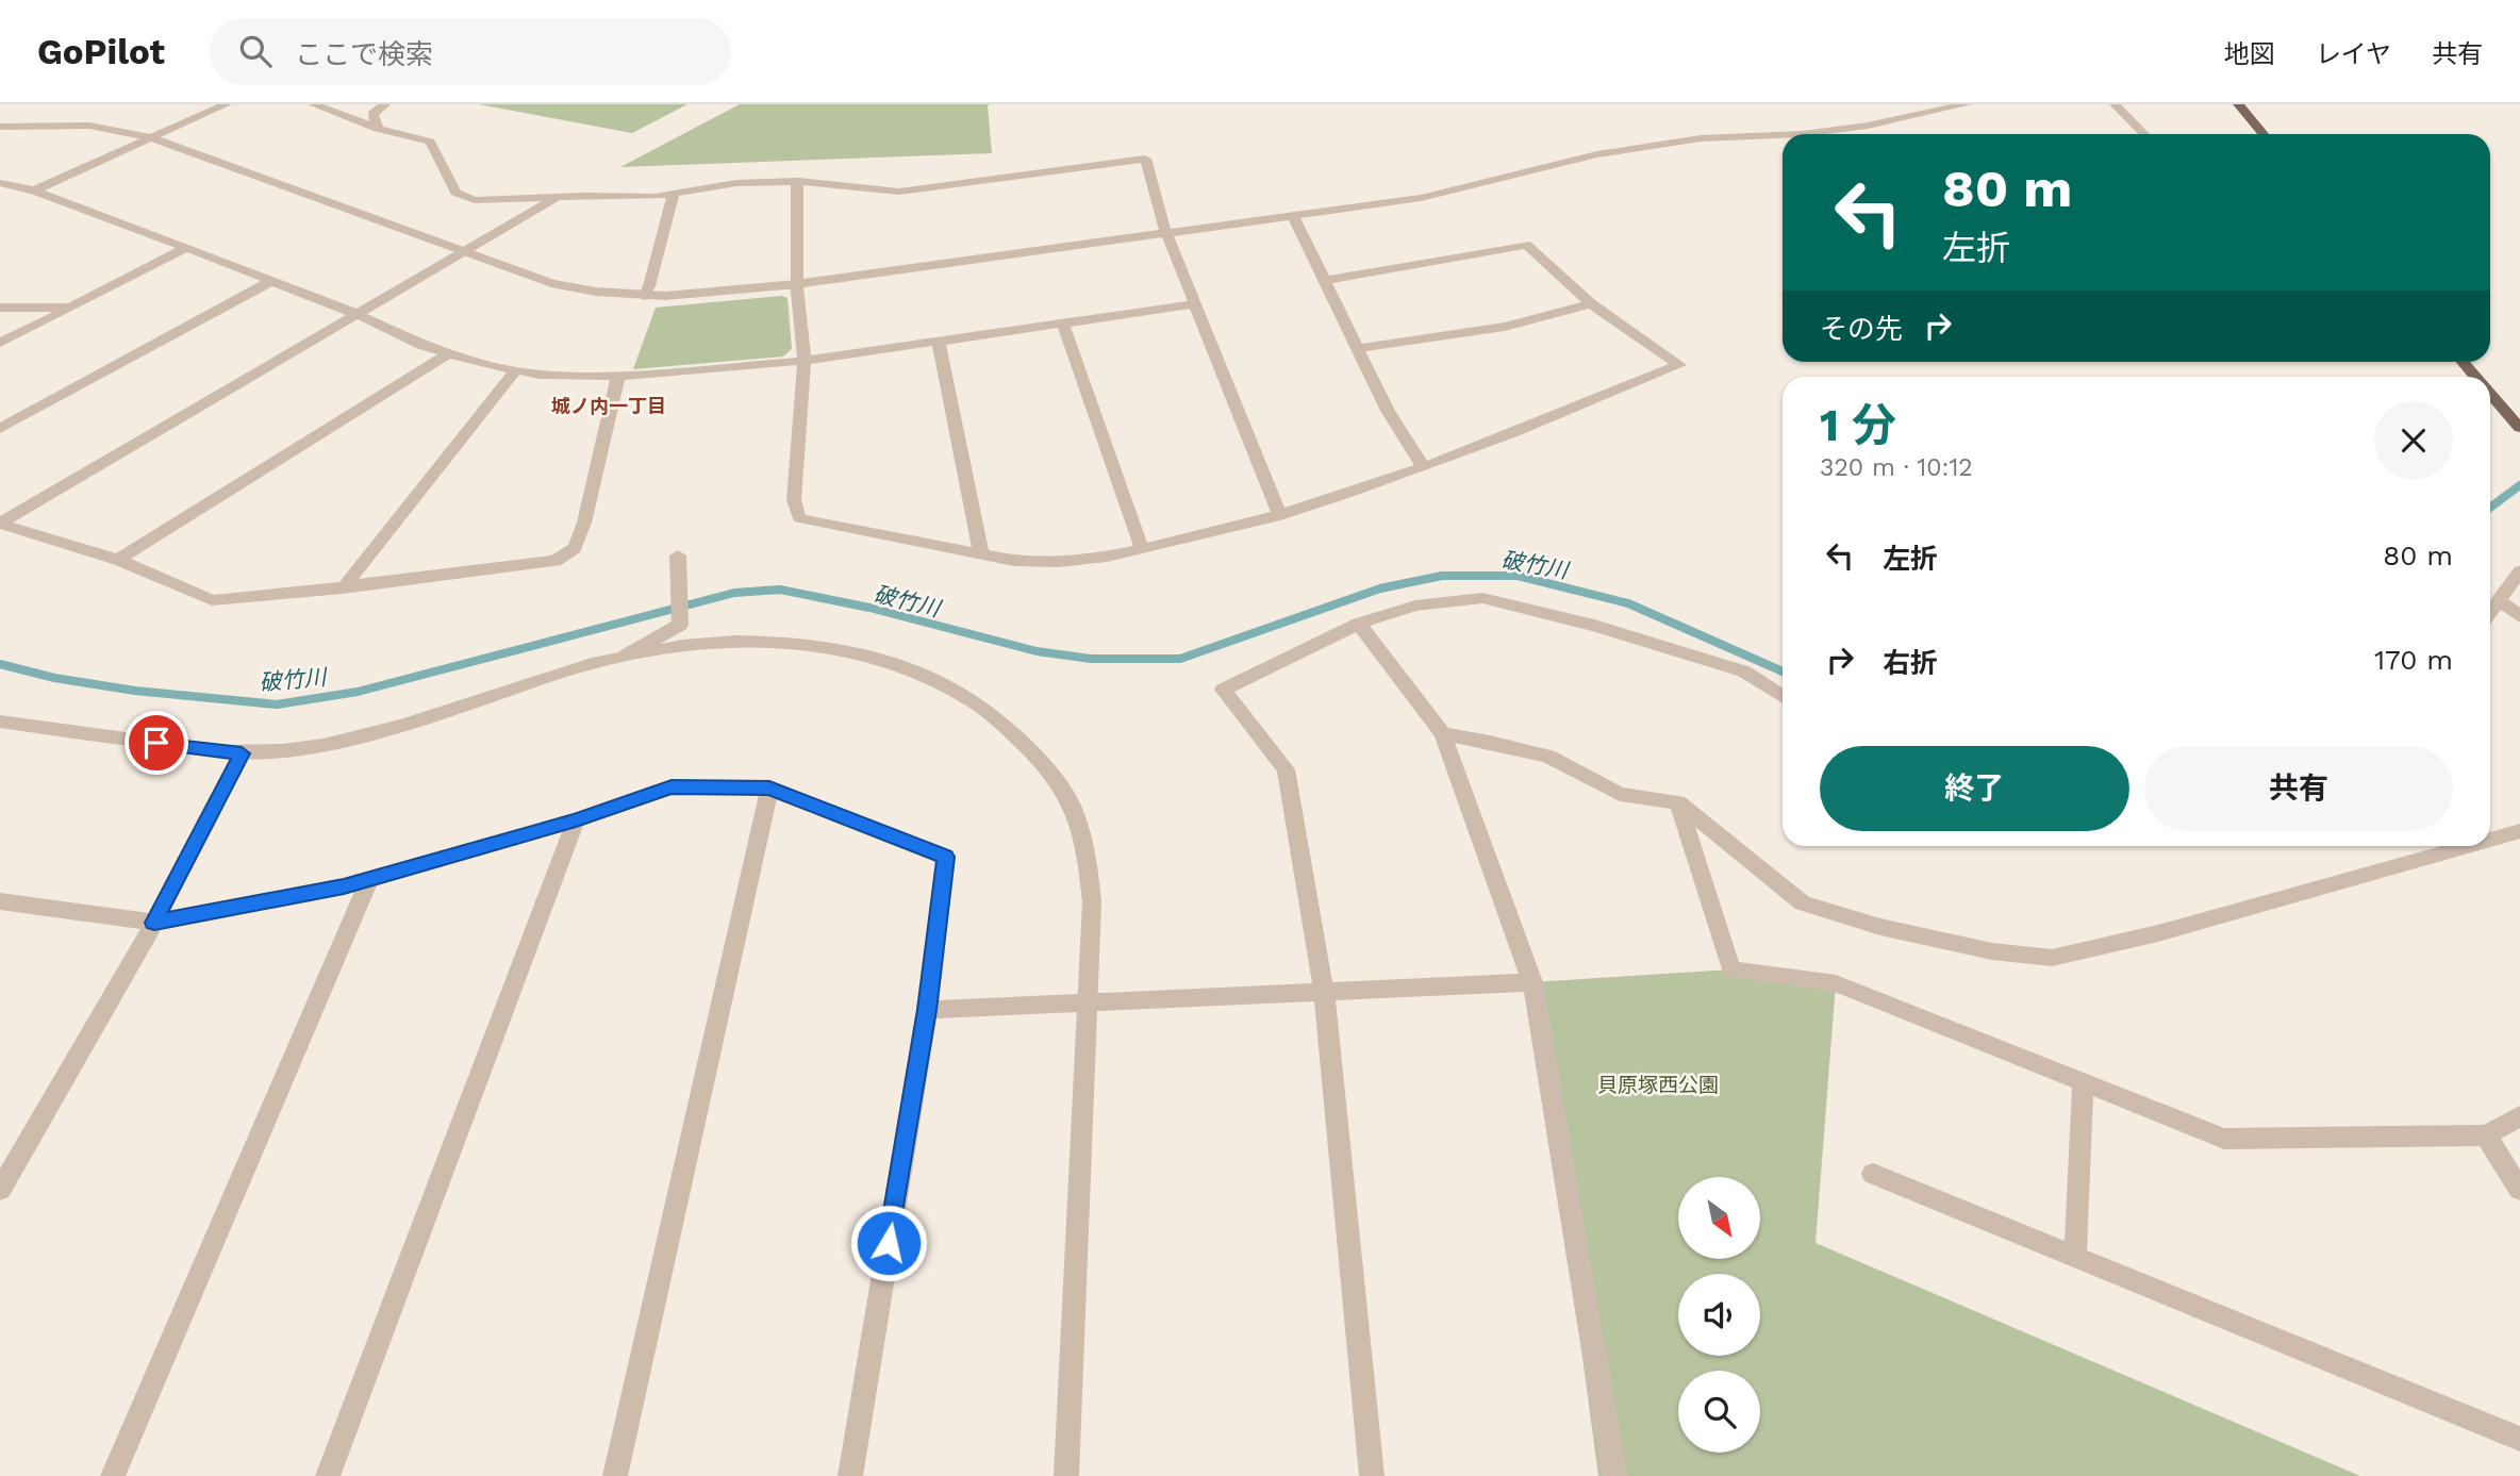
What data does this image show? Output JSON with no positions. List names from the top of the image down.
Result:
{
  "districts": ["城ノ内一丁目"],
  "water": ["破竹川"],
  "parks": ["貝原塚西公園"],
  "north": "bottom right",
  "page": {
    "header": "GoPilot",
    "search": "ここで検索",
    "nav": ["地図", "レイヤ", "共有"],
    "turn": ["80 m", "左折"],
    "then": "その先",
    "heading": ["1 分", "320 m · 10:12"],
    "list": [
      {
        "name": "左折",
        "value": "80 m"
      },
      {
        "name": "右折",
        "value": "170 m"
      }
    ],
    "buttons": ["終了", "共有"]
  }
}
